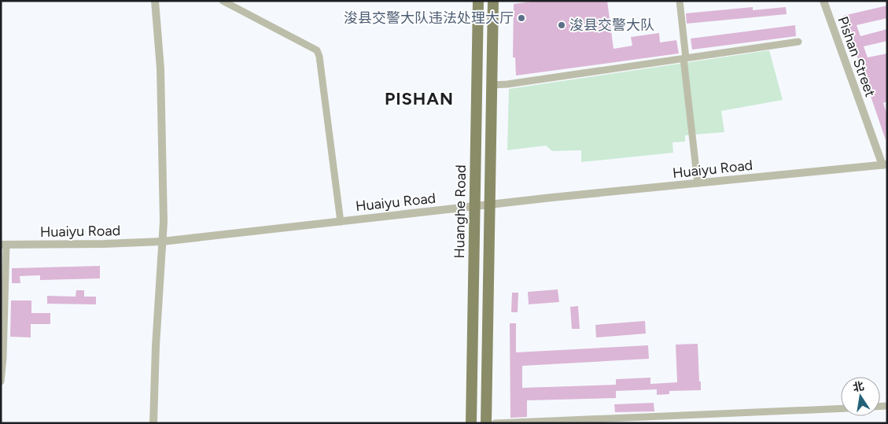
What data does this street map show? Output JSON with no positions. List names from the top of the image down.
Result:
{
  "streets": {
    "main road": ["Huanghe Road"],
    "street": ["Pishan Street", "Huaiyu Road"]
  },
  "crossings": [
    ["Pishan Street", "Huaiyu Road"],
    ["Huaiyu Road", "Huanghe Road"]
  ],
  "districts": ["PISHAN"],
  "places": ["浚县交警大队违法处理大厅", "浚县交警大队"],
  "north": "top"
}
